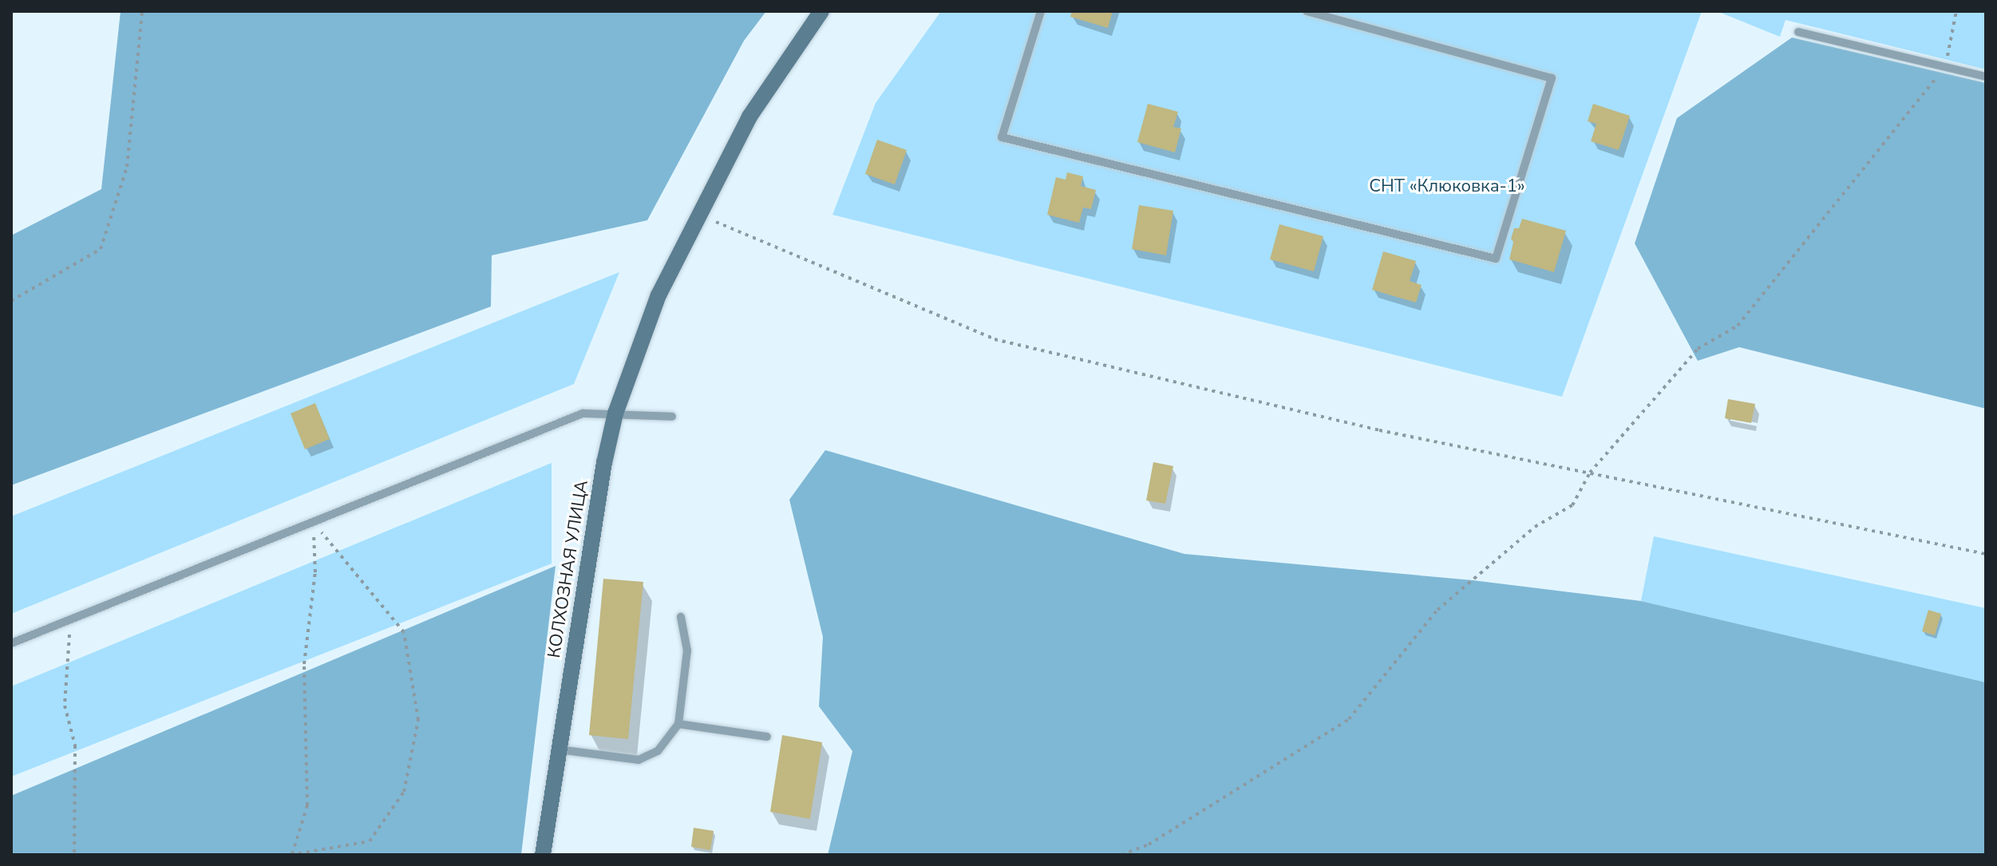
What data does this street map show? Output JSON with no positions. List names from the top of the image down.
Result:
{
  "streets": {
    "street": ["КОЛХОЗНАЯ УЛИЦА"]
  },
  "parks": ["СНТ «Клюковка-1»"]
}
